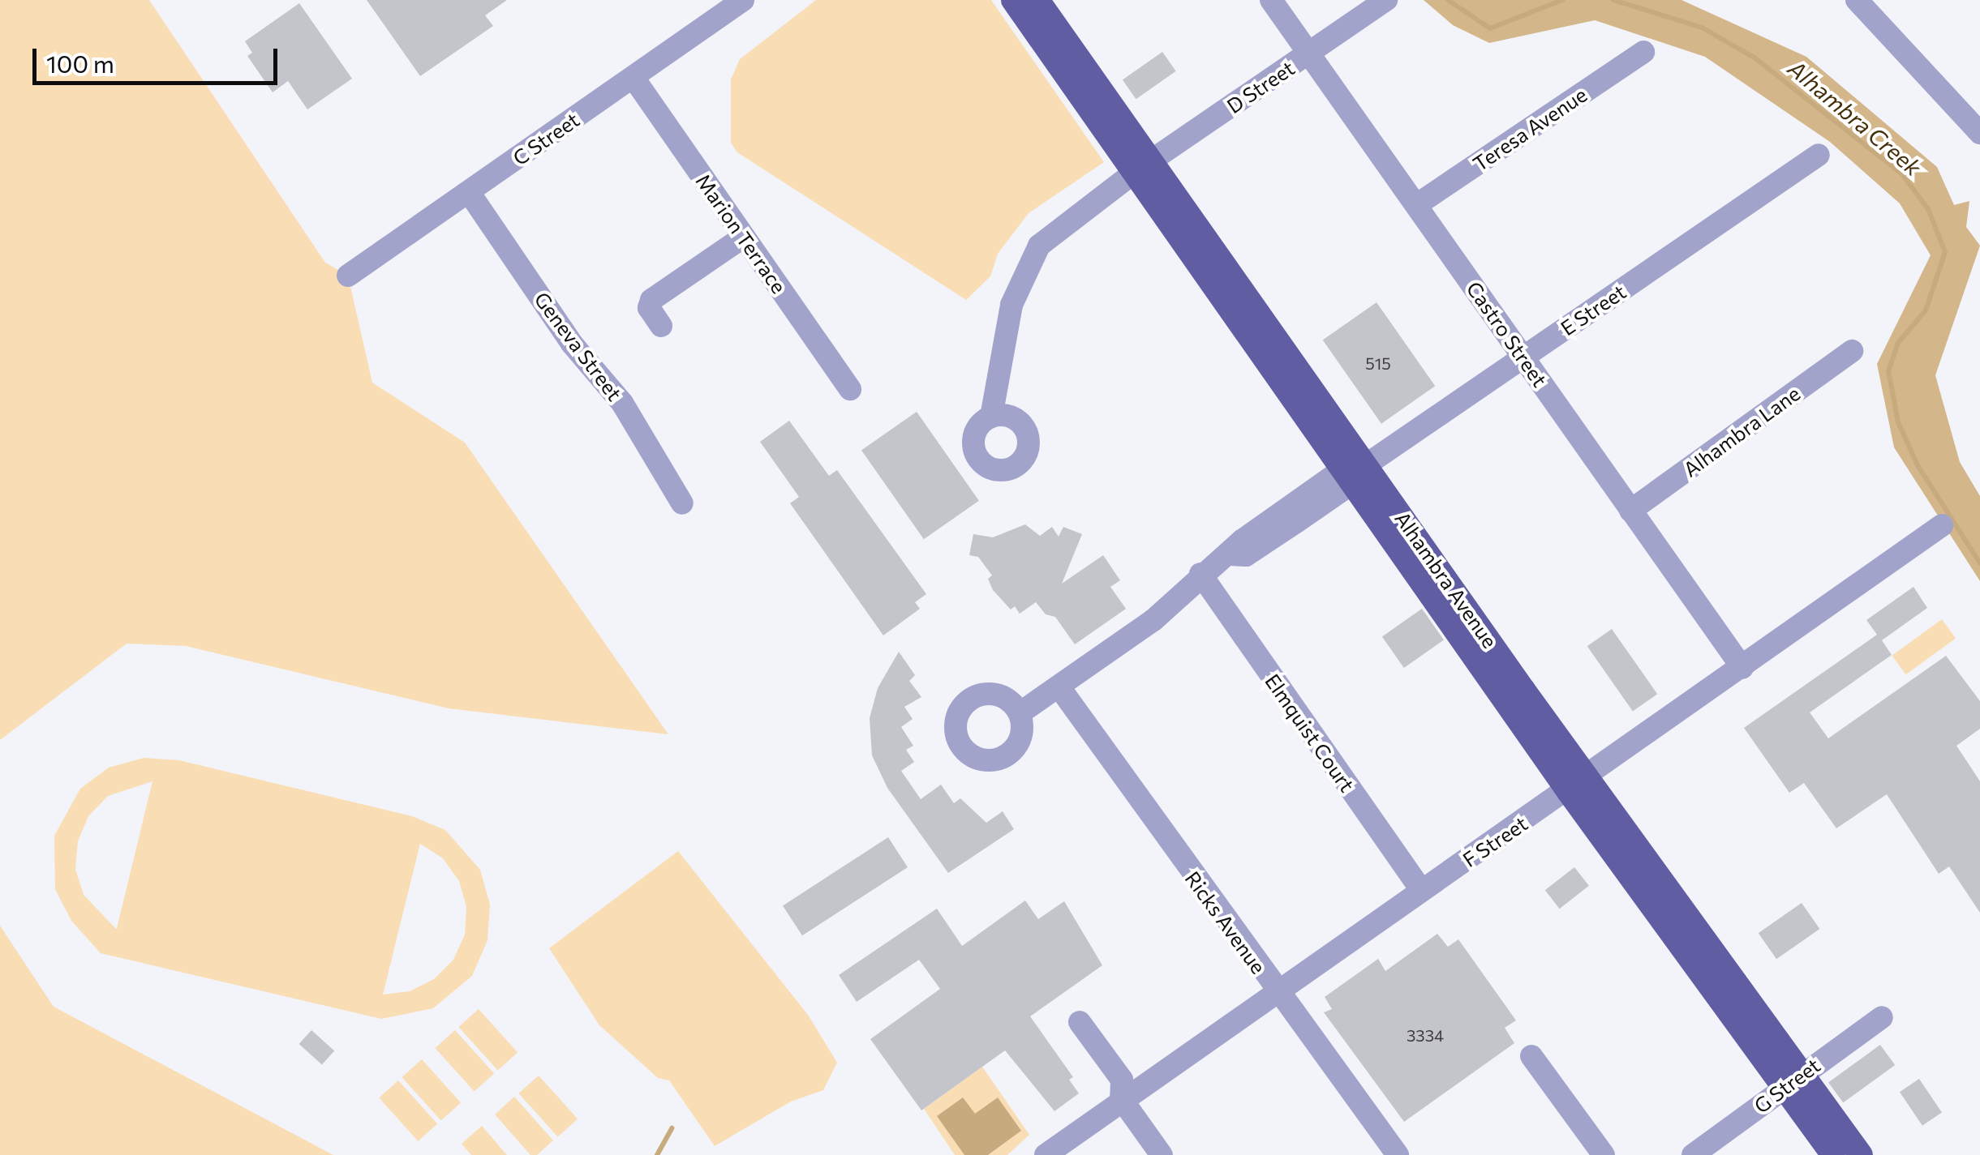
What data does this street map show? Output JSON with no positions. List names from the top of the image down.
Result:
{
  "streets": {
    "main road": ["Alhambra Avenue"],
    "street": [
      "D Street",
      "Teresa Avenue",
      "C Street",
      "Marion Terrace",
      "E Street",
      "Castro Street",
      "Geneva Street",
      "Alhambra Lane",
      "Elmquist Court",
      "F Street",
      "Ricks Avenue",
      "G Street"
    ]
  },
  "crossings": [
    ["D Street", "Castro Street"],
    ["D Street", "Alhambra Avenue"],
    ["Teresa Avenue", "Castro Street"],
    ["C Street", "Marion Terrace"],
    ["C Street", "Geneva Street"],
    ["E Street", "Castro Street"],
    ["E Street", "Alhambra Avenue"],
    ["E Street", "Elmquist Court"],
    ["E Street", "Ricks Avenue"],
    ["Castro Street", "Alhambra Lane"],
    ["Castro Street", "F Street"],
    ["Alhambra Avenue", "F Street"],
    ["Alhambra Avenue", "G Street"],
    ["Elmquist Court", "F Street"],
    ["F Street", "Ricks Avenue"]
  ],
  "water": ["Alhambra Creek"],
  "house_numbers": ["515", "3334"],
  "scale_bar": "100 m"
}
